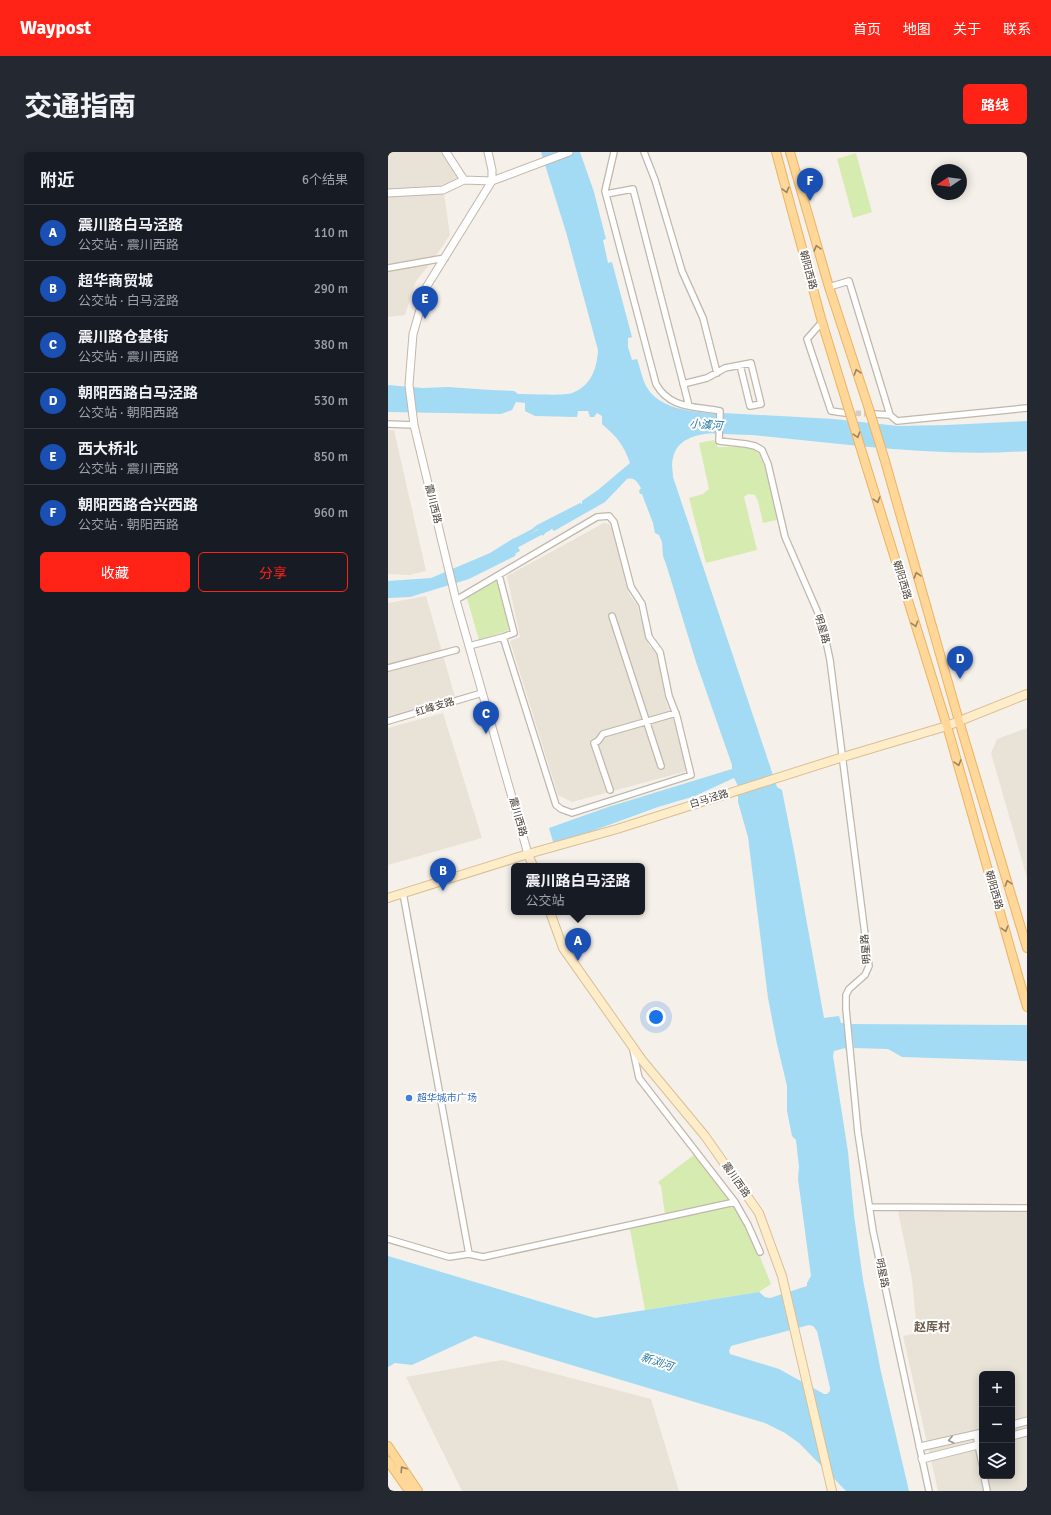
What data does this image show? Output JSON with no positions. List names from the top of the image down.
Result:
{
  "streets": {
    "main road": ["朝阳西路", "震川西路", "白马泾路"],
    "street": ["明星路", "红峰支路"]
  },
  "crossings": [
    ["朝阳西路", "白马泾路"],
    ["震川西路", "红峰支路"],
    ["震川西路", "白马泾路"],
    ["明星路", "白马泾路"]
  ],
  "districts": ["赵厍村"],
  "water": ["小澞河", "新浏河"],
  "places": ["超华城市广场"],
  "north": "left",
  "page": {
    "header": "Waypost",
    "nav": [
      "首页",
      "地图",
      "关于",
      "联系"
    ],
    "title": "交通指南",
    "buttons": [
      "路线",
      ["收藏", "分享"]
    ],
    "heading": ["附近", "6个结果"],
    "pins": [
      "F",
      "E",
      "D",
      "C",
      "B",
      "A"
    ],
    "list": [
      {
        "mark": "A",
        "name": "震川路白马泾路",
        "note": "公交站 · 震川西路",
        "value": "110 m"
      },
      {
        "mark": "B",
        "name": "超华商贸城",
        "note": "公交站 · 白马泾路",
        "value": "290 m"
      },
      {
        "mark": "C",
        "name": "震川路仓基街",
        "note": "公交站 · 震川西路",
        "value": "380 m"
      },
      {
        "mark": "D",
        "name": "朝阳西路白马泾路",
        "note": "公交站 · 朝阳西路",
        "value": "530 m"
      },
      {
        "mark": "E",
        "name": "西大桥北",
        "note": "公交站 · 震川西路",
        "value": "850 m"
      },
      {
        "mark": "F",
        "name": "朝阳西路合兴西路",
        "note": "公交站 · 朝阳西路",
        "value": "960 m"
      }
    ],
    "popup": ["震川路白马泾路", "公交站"],
    "map_buttons": ["+", "−"]
  }
}
